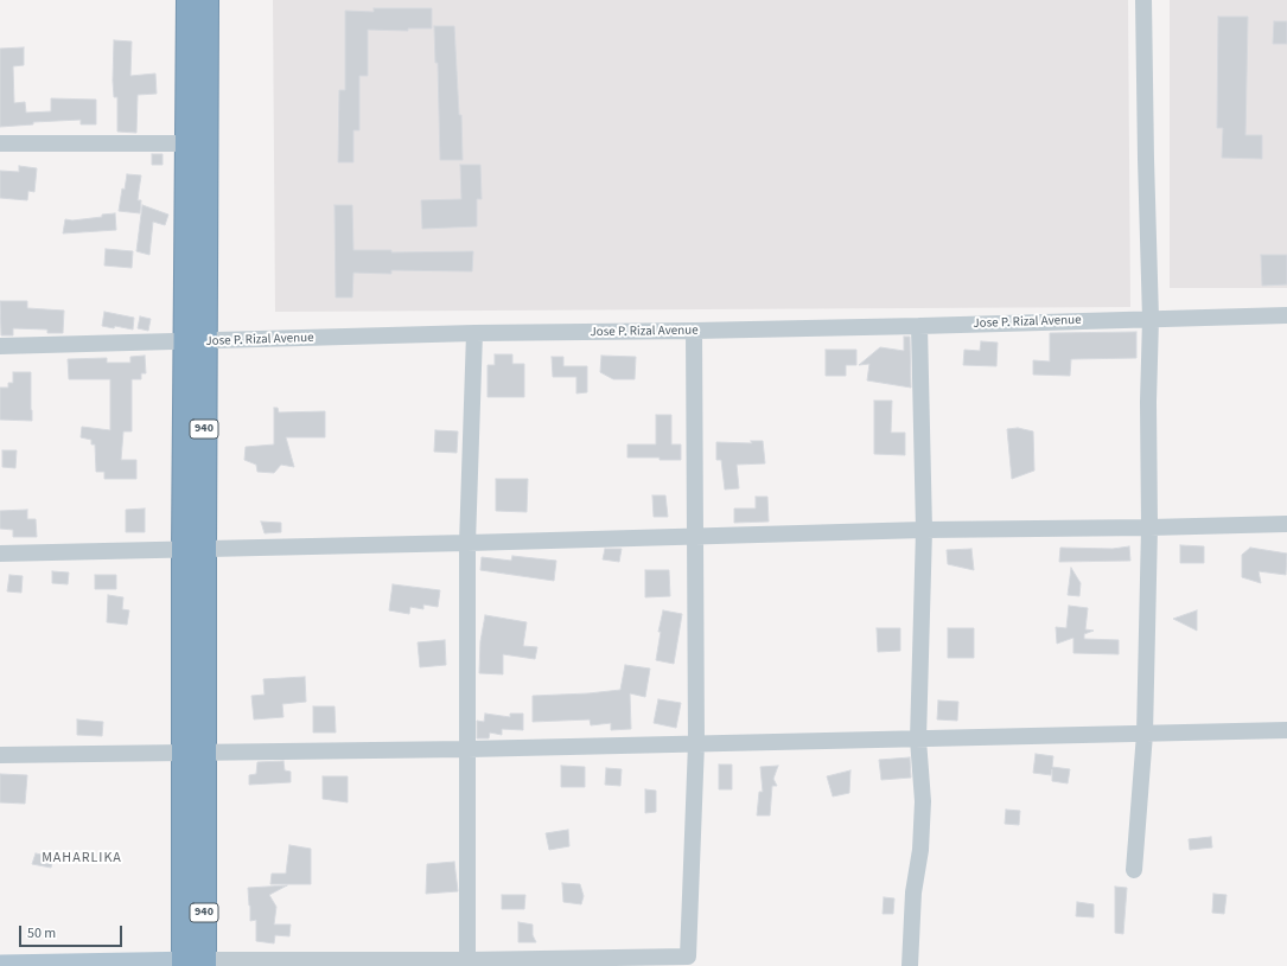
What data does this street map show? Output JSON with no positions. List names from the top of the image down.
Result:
{
  "streets": {
    "highway": ["940"],
    "street": ["Jose P. Rizal Avenue"]
  },
  "crossings": [
    ["Jose P. Rizal Avenue", "940"]
  ],
  "districts": ["MAHARLIKA"],
  "scale_bar": "50 m"
}
